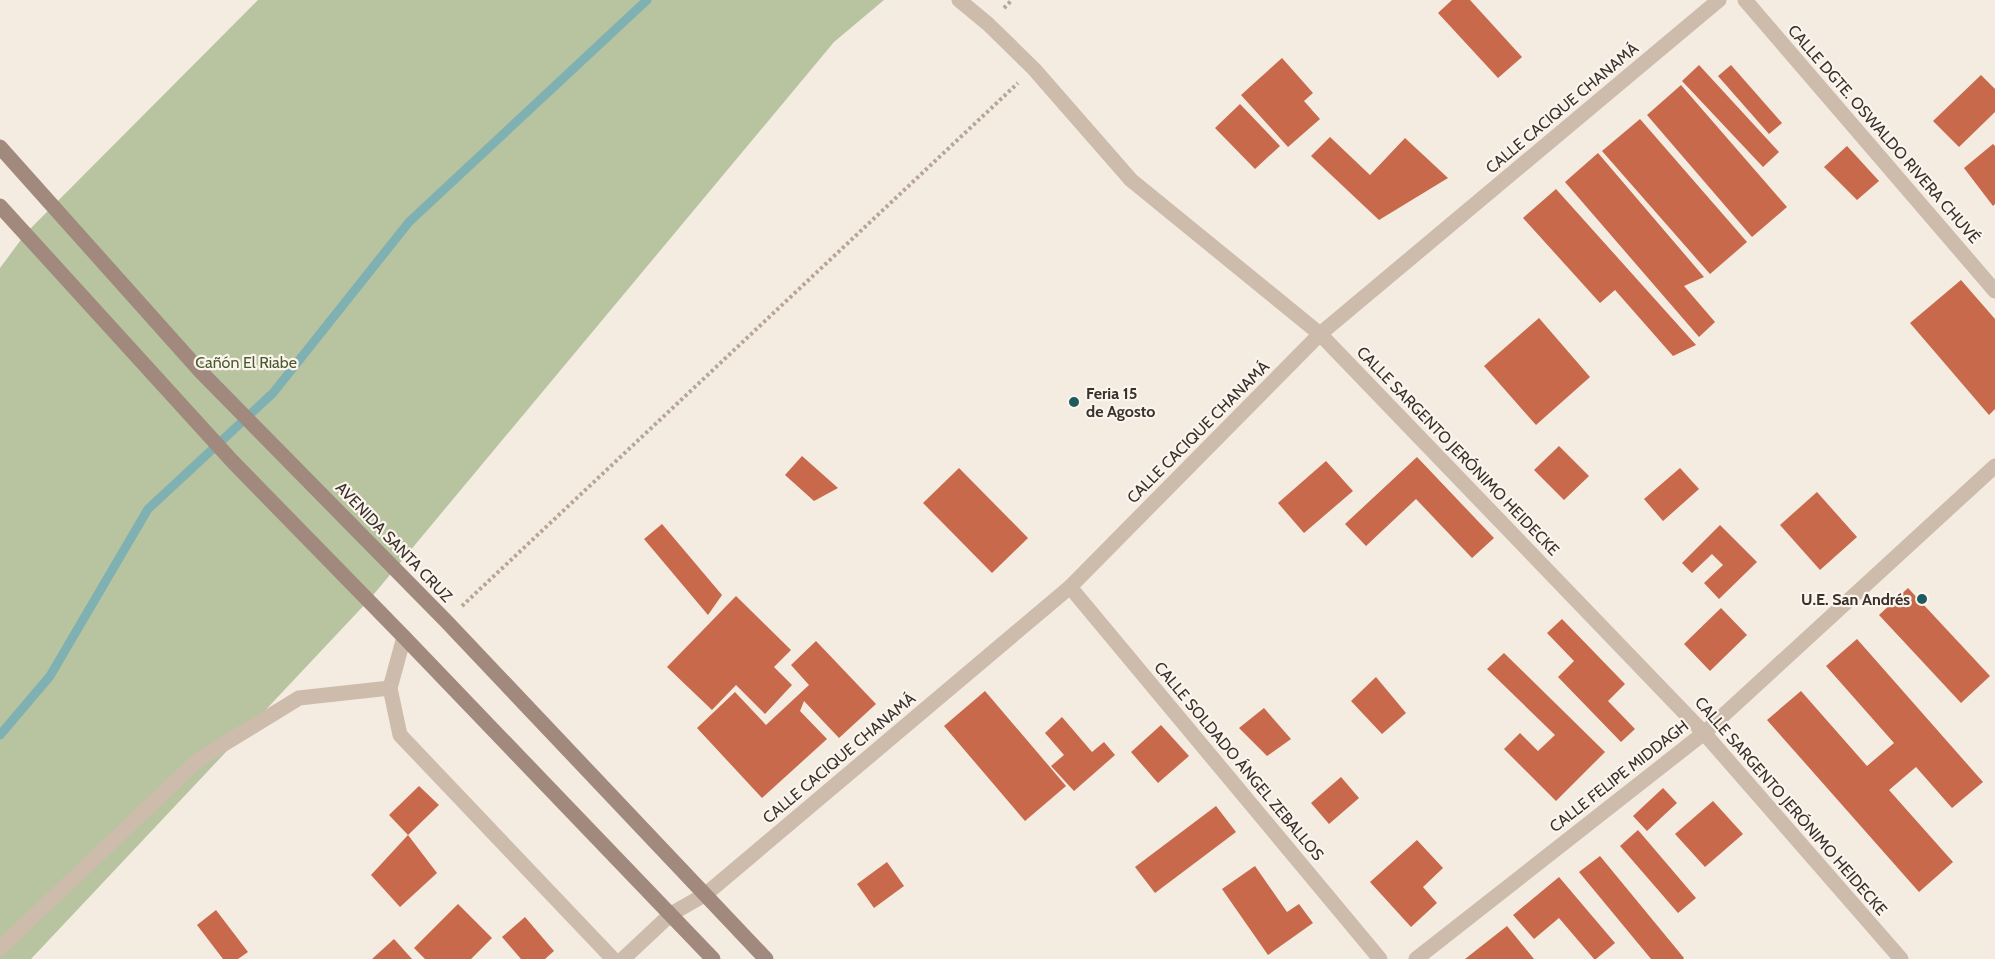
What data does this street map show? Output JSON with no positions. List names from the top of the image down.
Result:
{
  "streets": {
    "main road": ["AVENIDA SANTA CRUZ"],
    "street": [
      "CALLE CACIQUE CHANAMÁ",
      "CALLE DGTE. OSWALDO RIVERA CHUVÉ",
      "CALLE SARGENTO JERÓNIMO HEIDECKE",
      "CALLE SOLDADO ÁNGEL ZEBALLOS",
      "CALLE FELIPE MIDDAGH"
    ]
  },
  "crossings": [
    ["CALLE CACIQUE CHANAMÁ", "CALLE SARGENTO JERÓNIMO HEIDECKE"],
    ["CALLE CACIQUE CHANAMÁ", "AVENIDA SANTA CRUZ"],
    ["CALLE CACIQUE CHANAMÁ", "CALLE SOLDADO ÁNGEL ZEBALLOS"],
    ["CALLE SARGENTO JERÓNIMO HEIDECKE", "CALLE FELIPE MIDDAGH"]
  ],
  "parks": ["Cañón El Riabe"],
  "places": ["Feria 15 de Agosto", "U.E. San Andrés"]
}
